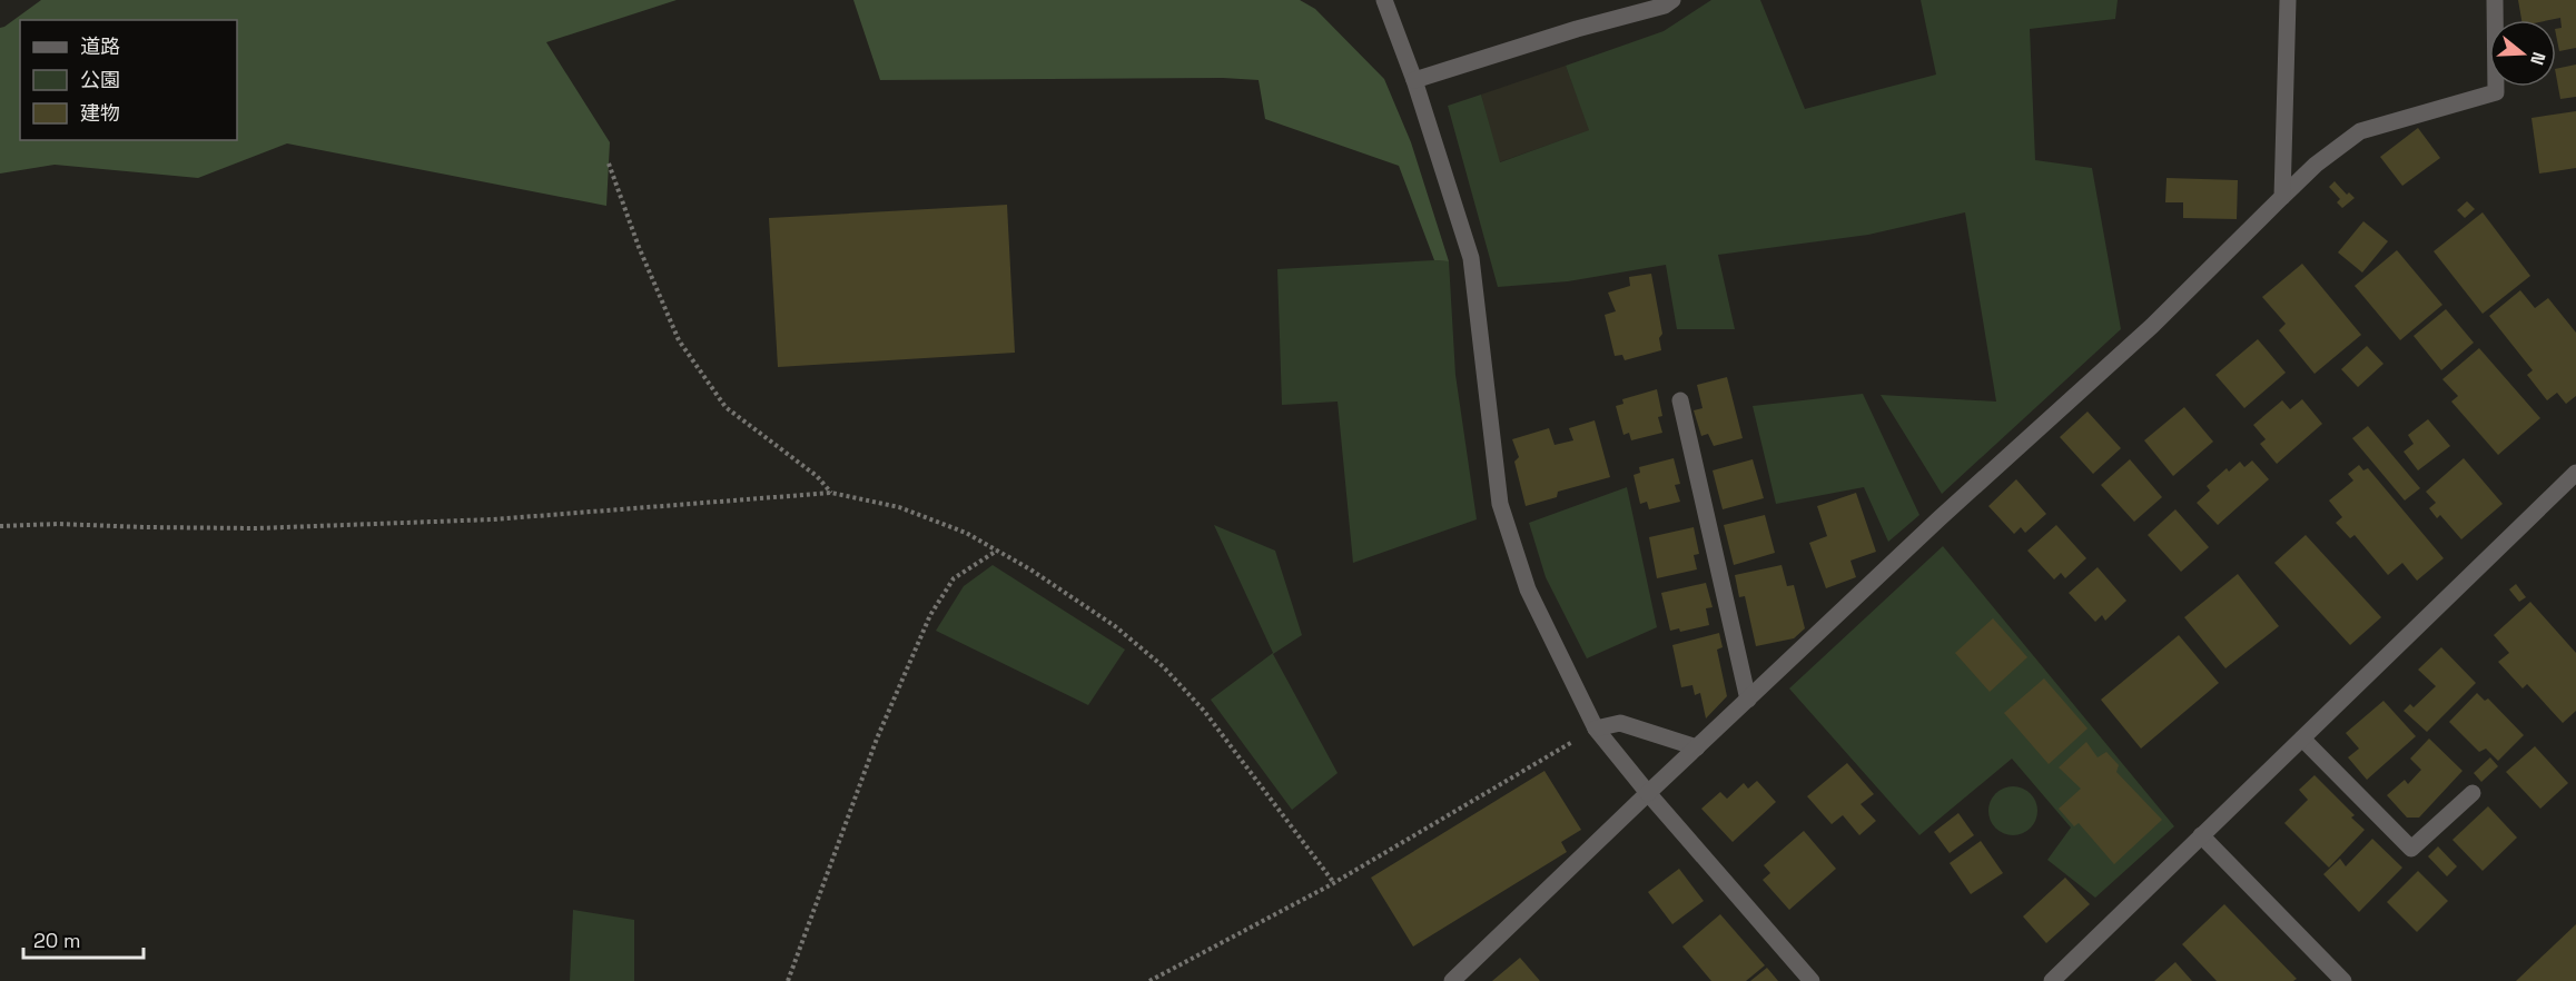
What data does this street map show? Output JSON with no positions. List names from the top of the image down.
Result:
{
  "legend": ["道路", "公園", "建物"],
  "scale_bar": "20 m",
  "north": "right"
}
